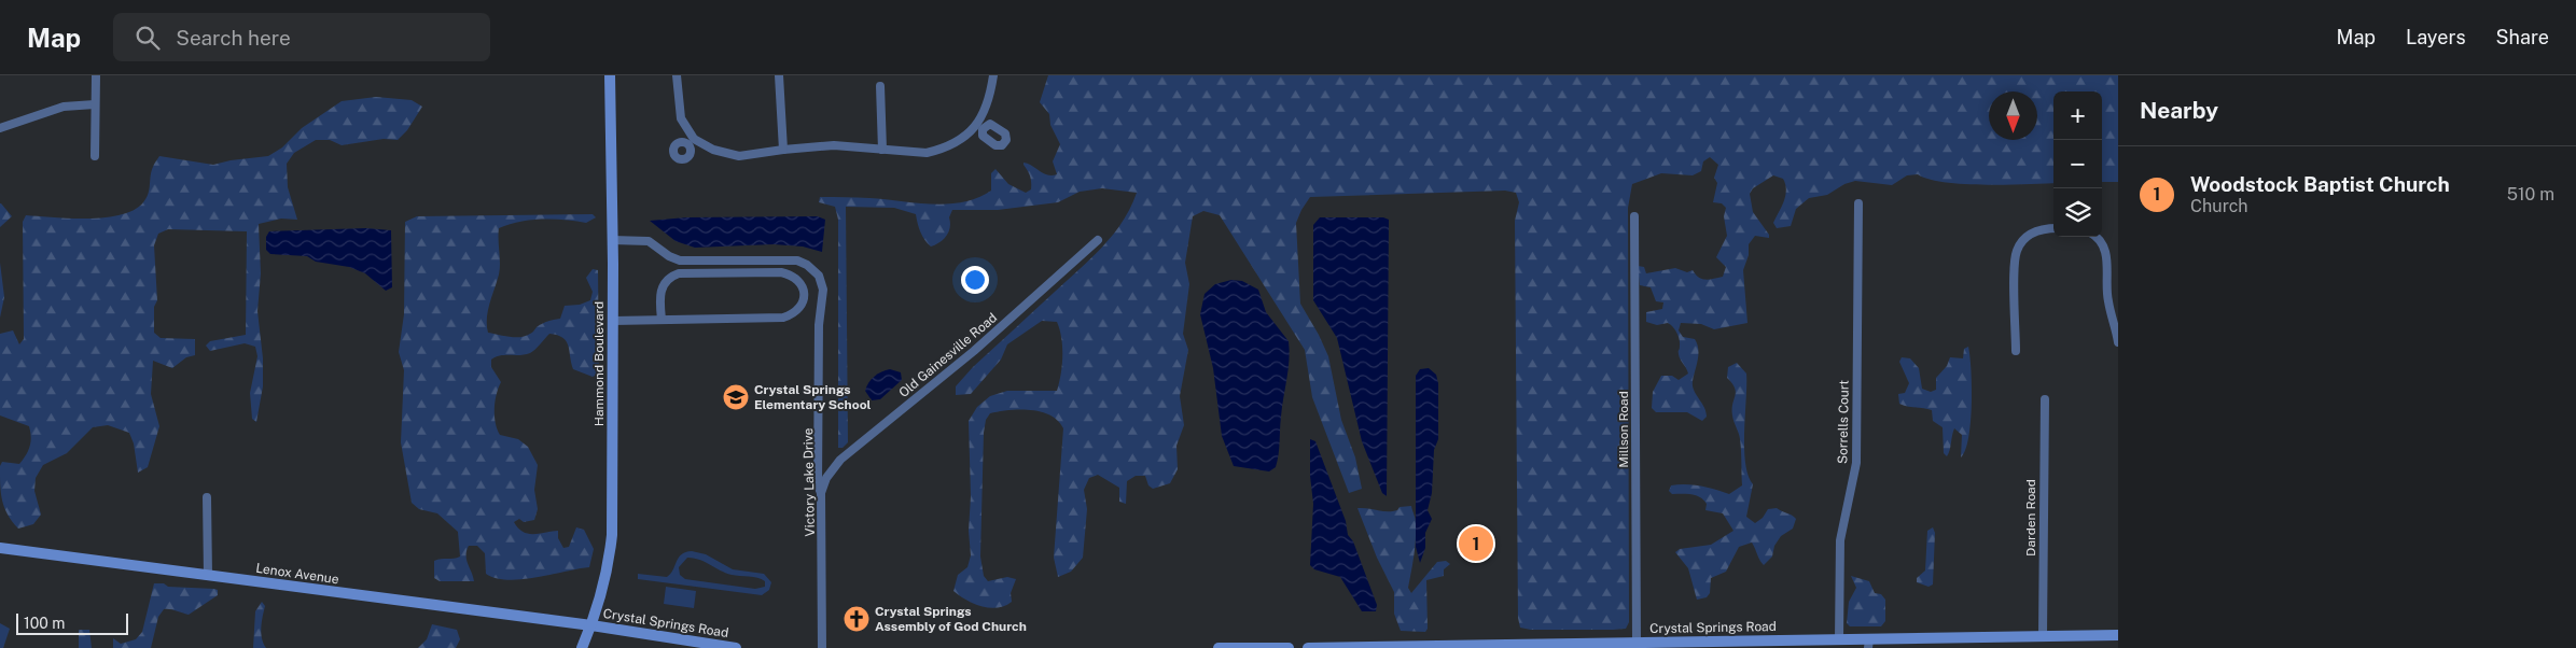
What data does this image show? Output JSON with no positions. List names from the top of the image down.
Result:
{
  "streets": {
    "street": [
      "Old Gainesville Road",
      "Hammond Boulevard",
      "Sorrells Court",
      "Millson Road",
      "Victory Lake Drive",
      "Darden Road",
      "Lenox Avenue",
      "Crystal Springs Road"
    ]
  },
  "crossings": [
    ["Old Gainesville Road", "Victory Lake Drive"],
    ["Hammond Boulevard", "Victory Lake Drive"],
    ["Hammond Boulevard", "Lenox Avenue"],
    ["Hammond Boulevard", "Crystal Springs Road"],
    ["Sorrells Court", "Crystal Springs Road"],
    ["Millson Road", "Crystal Springs Road"],
    ["Darden Road", "Crystal Springs Road"],
    ["Lenox Avenue", "Crystal Springs Road"]
  ],
  "places": {
    "school or university": ["Crystal Springs Elementary School"],
    "church": ["Crystal Springs Assembly of God Church"]
  },
  "scale_bar": "100 m",
  "north": "bottom",
  "page": {
    "header": "Map",
    "search": "Search here",
    "nav": ["Map", "Layers", "Share"],
    "heading": "Nearby",
    "map_buttons": ["+", "−"],
    "list": [
      {
        "mark": "1",
        "name": "Woodstock Baptist Church",
        "note": "Church",
        "value": "510 m"
      }
    ],
    "pins": "1",
    "scale": "100 m"
  }
}
